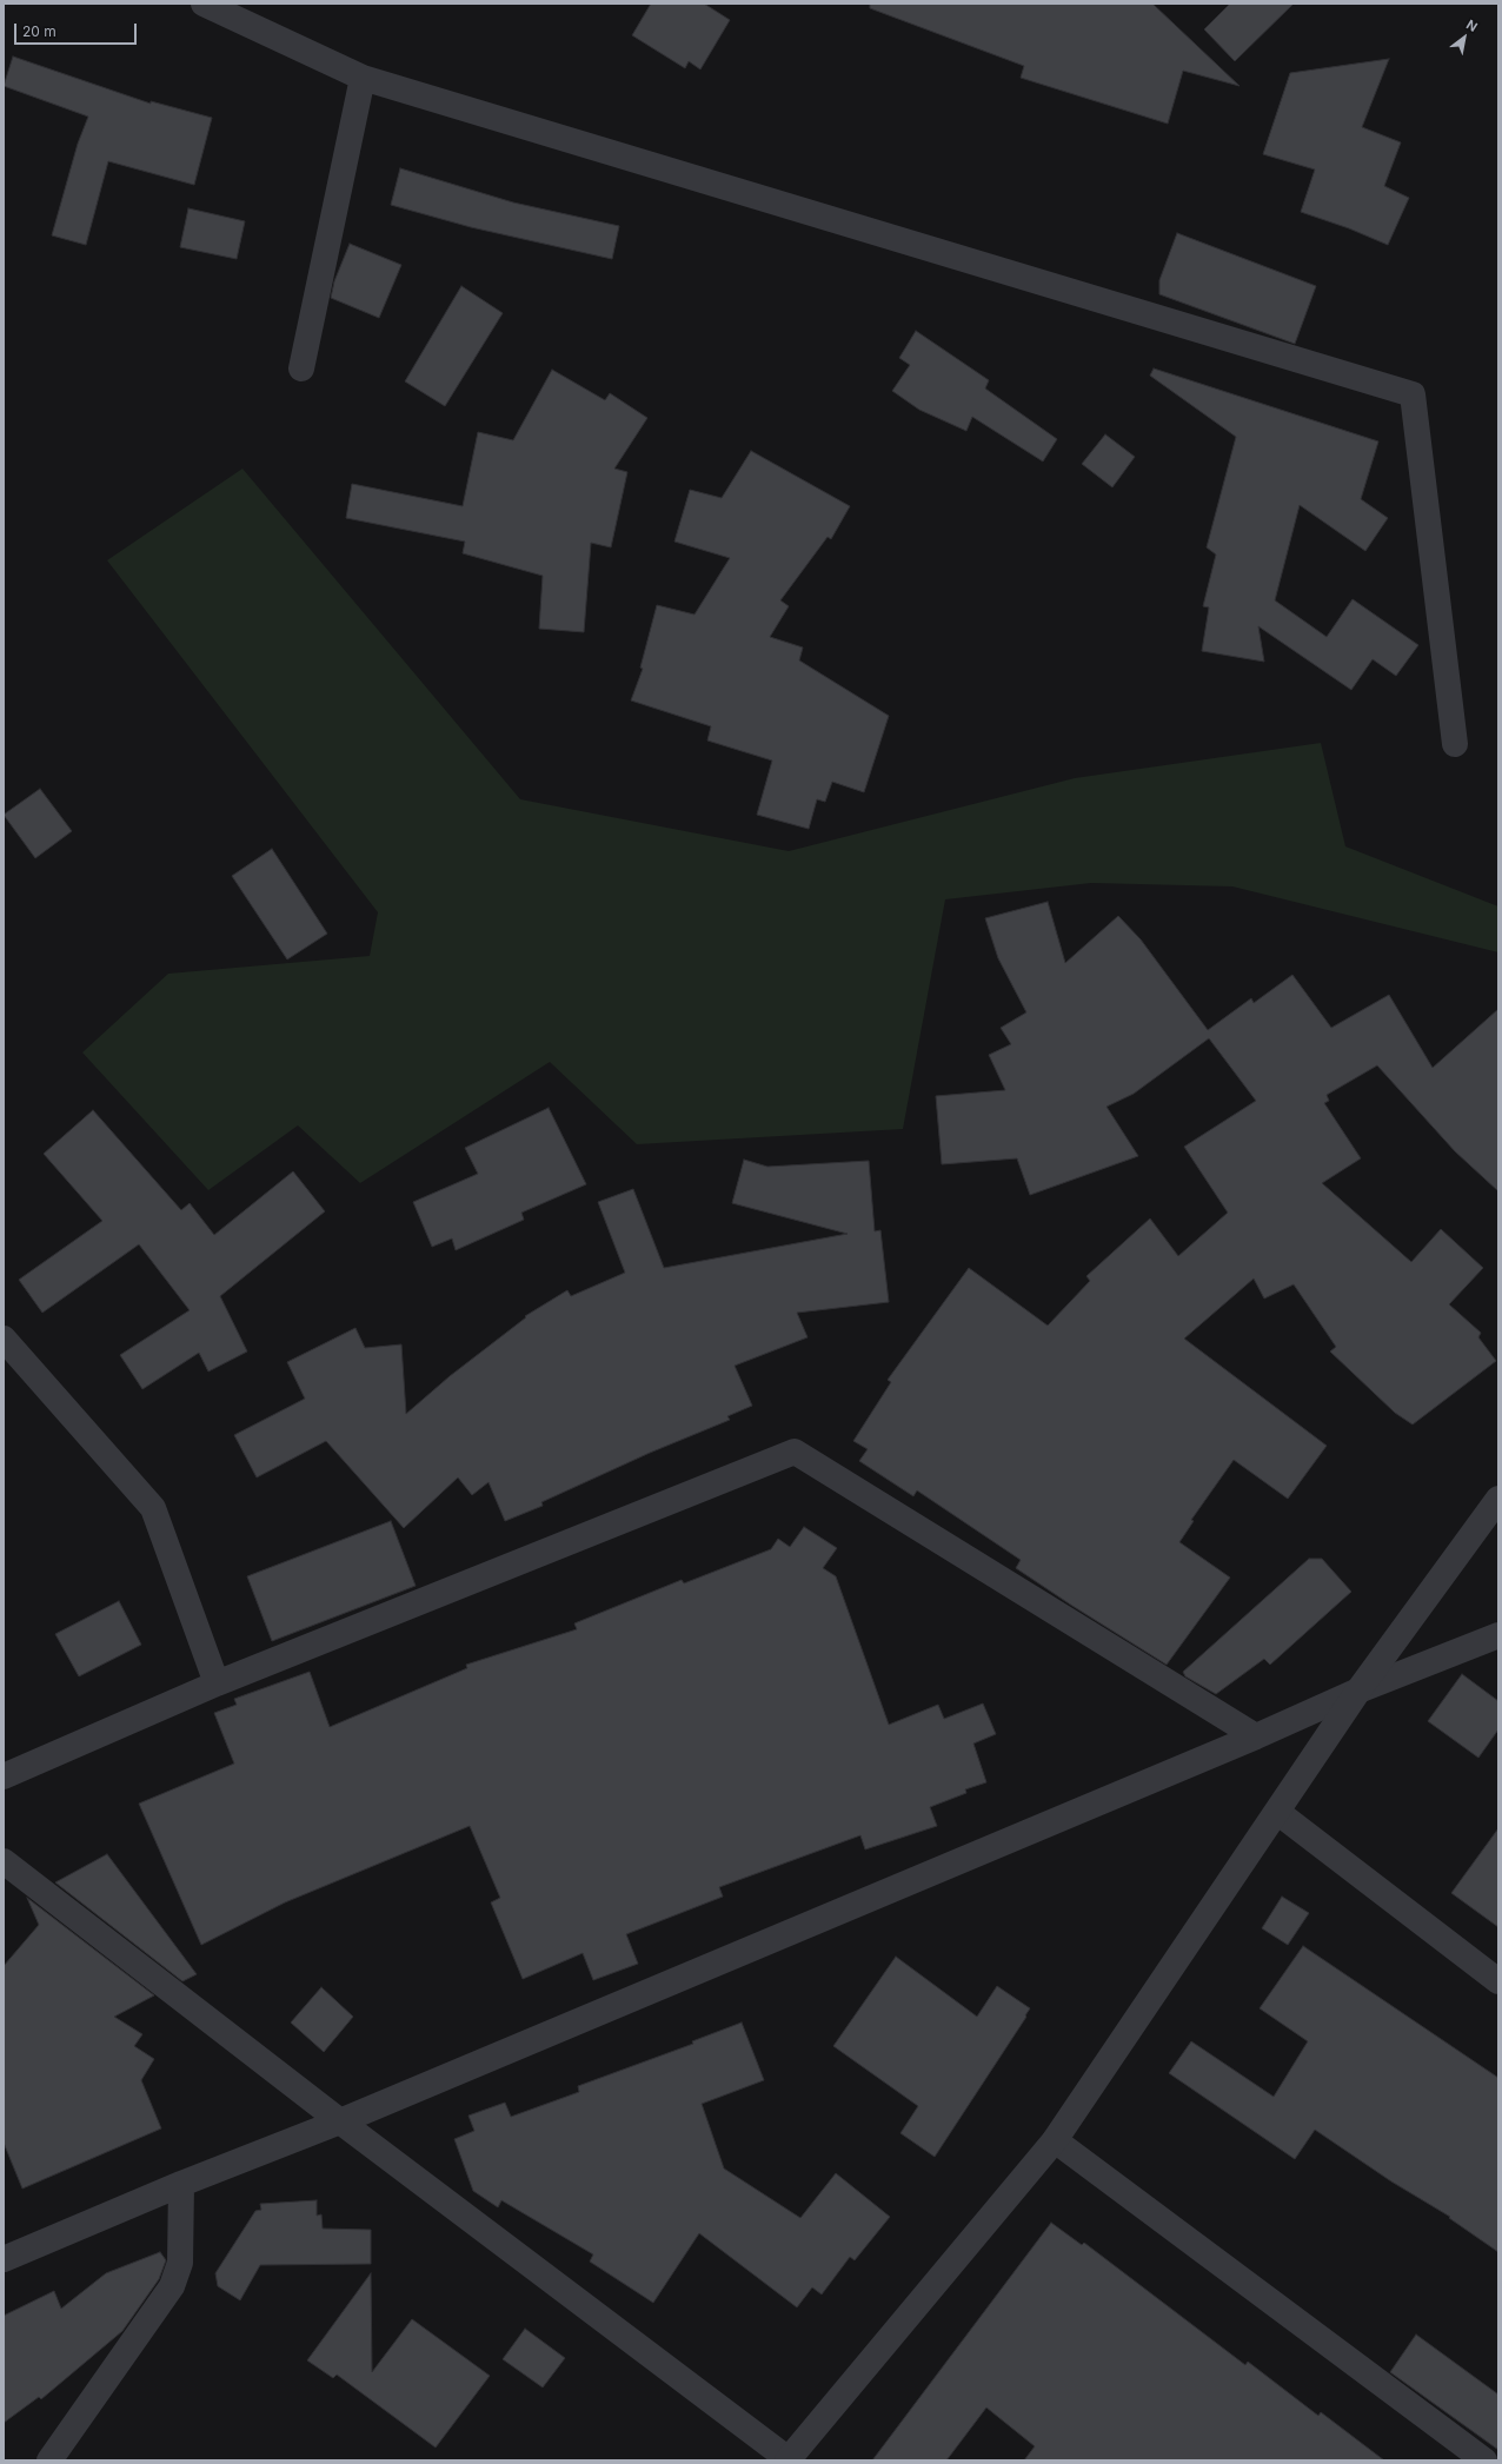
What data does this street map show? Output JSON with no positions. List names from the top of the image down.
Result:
{
  "scale_bar": "20 m",
  "north": "top right"
}
